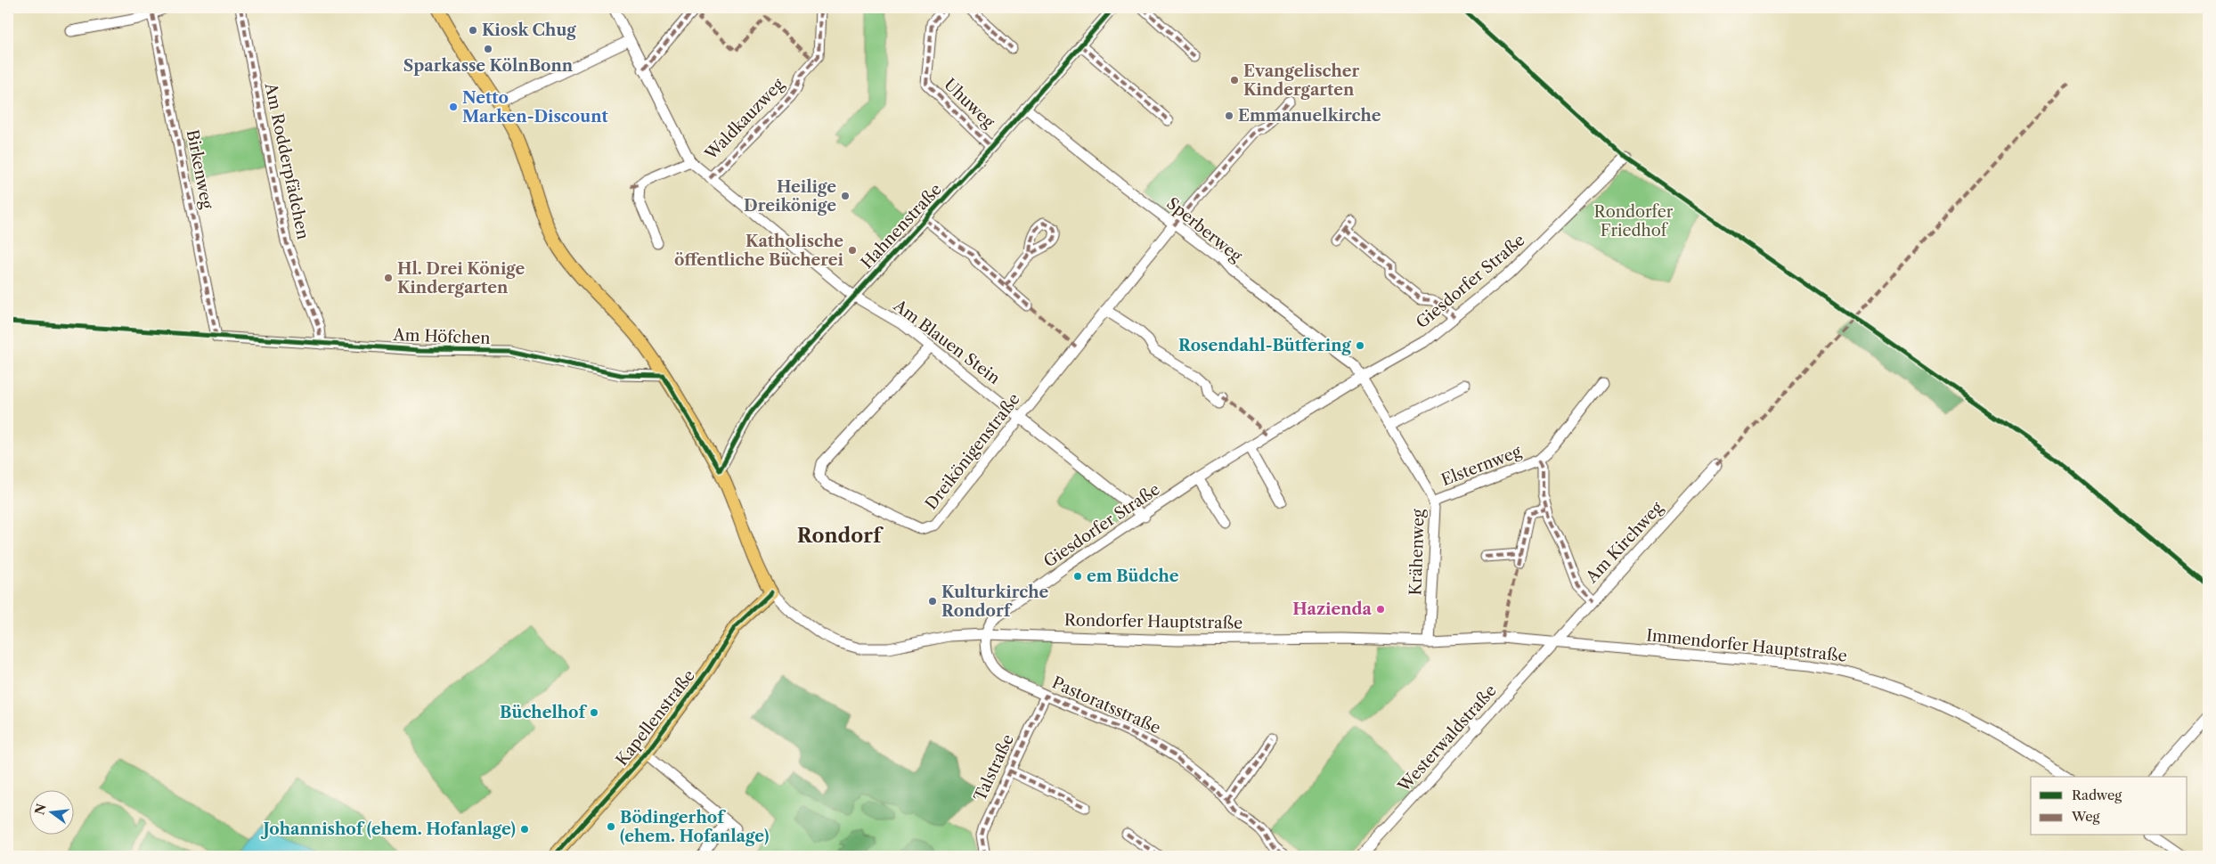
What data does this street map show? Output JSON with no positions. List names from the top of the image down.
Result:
{
  "streets": {
    "main road": ["Rondorfer Hauptstraße", "Kapellenstraße"],
    "street": [
      "Uhuweg",
      "Waldkauzweg",
      "Am Rodderpfädchen",
      "Birkenweg",
      "Hahnenstraße",
      "Sperberweg",
      "Giesdorfer Straße",
      "Am Höfchen",
      "Am Blauen Stein",
      "Dreikönigenstraße",
      "Elsternweg",
      "Am Kirchweg",
      "Krähenweg",
      "Immendorfer Hauptstraße",
      "Pastoratsstraße",
      "Westerwaldstraße",
      "Talstraße"
    ]
  },
  "crossings": [
    ["Uhuweg", "Hahnenstraße"],
    ["Waldkauzweg", "Am Blauen Stein"],
    ["Am Rodderpfädchen", "Am Höfchen"],
    ["Birkenweg", "Am Höfchen"],
    ["Hahnenstraße", "Sperberweg"],
    ["Hahnenstraße", "Am Blauen Stein"],
    ["Hahnenstraße", "Rondorfer Hauptstraße"],
    ["Sperberweg", "Giesdorfer Straße"],
    ["Sperberweg", "Dreikönigenstraße"],
    ["Sperberweg", "Krähenweg"],
    ["Giesdorfer Straße", "Am Blauen Stein"],
    ["Giesdorfer Straße", "Krähenweg"],
    ["Giesdorfer Straße", "Rondorfer Hauptstraße"],
    ["Giesdorfer Straße", "Pastoratsstraße"],
    ["Am Höfchen", "Rondorfer Hauptstraße"],
    ["Am Blauen Stein", "Dreikönigenstraße"],
    ["Elsternweg", "Krähenweg"],
    ["Am Kirchweg", "Rondorfer Hauptstraße"],
    ["Am Kirchweg", "Immendorfer Hauptstraße"],
    ["Am Kirchweg", "Westerwaldstraße"],
    ["Krähenweg", "Rondorfer Hauptstraße"],
    ["Rondorfer Hauptstraße", "Immendorfer Hauptstraße"],
    ["Rondorfer Hauptstraße", "Pastoratsstraße"],
    ["Rondorfer Hauptstraße", "Kapellenstraße"],
    ["Rondorfer Hauptstraße", "Westerwaldstraße"],
    ["Immendorfer Hauptstraße", "Westerwaldstraße"],
    ["Pastoratsstraße", "Talstraße"]
  ],
  "districts": ["Rondorf"],
  "parks": ["Rondorfer Friedhof"],
  "places": [
    "Kiosk Chug",
    "Sparkasse KölnBonn",
    "Evangelischer Kindergarten",
    "Netto Marken-Discount",
    "Emmanuelkirche",
    "Heilige Dreikönige",
    "Katholische öffentliche Bücherei",
    "Hl. Drei Könige Kindergarten",
    "Rosendahl-Bütfering",
    "em Büdche",
    "Kulturkirche Rondorf",
    "Hazienda",
    "Büchelhof",
    "Bödingerhof (ehem. Hofanlage)",
    "Johannishof (ehem. Hofanlage)"
  ],
  "legend": ["Radweg", "Weg"],
  "north": "left"
}
